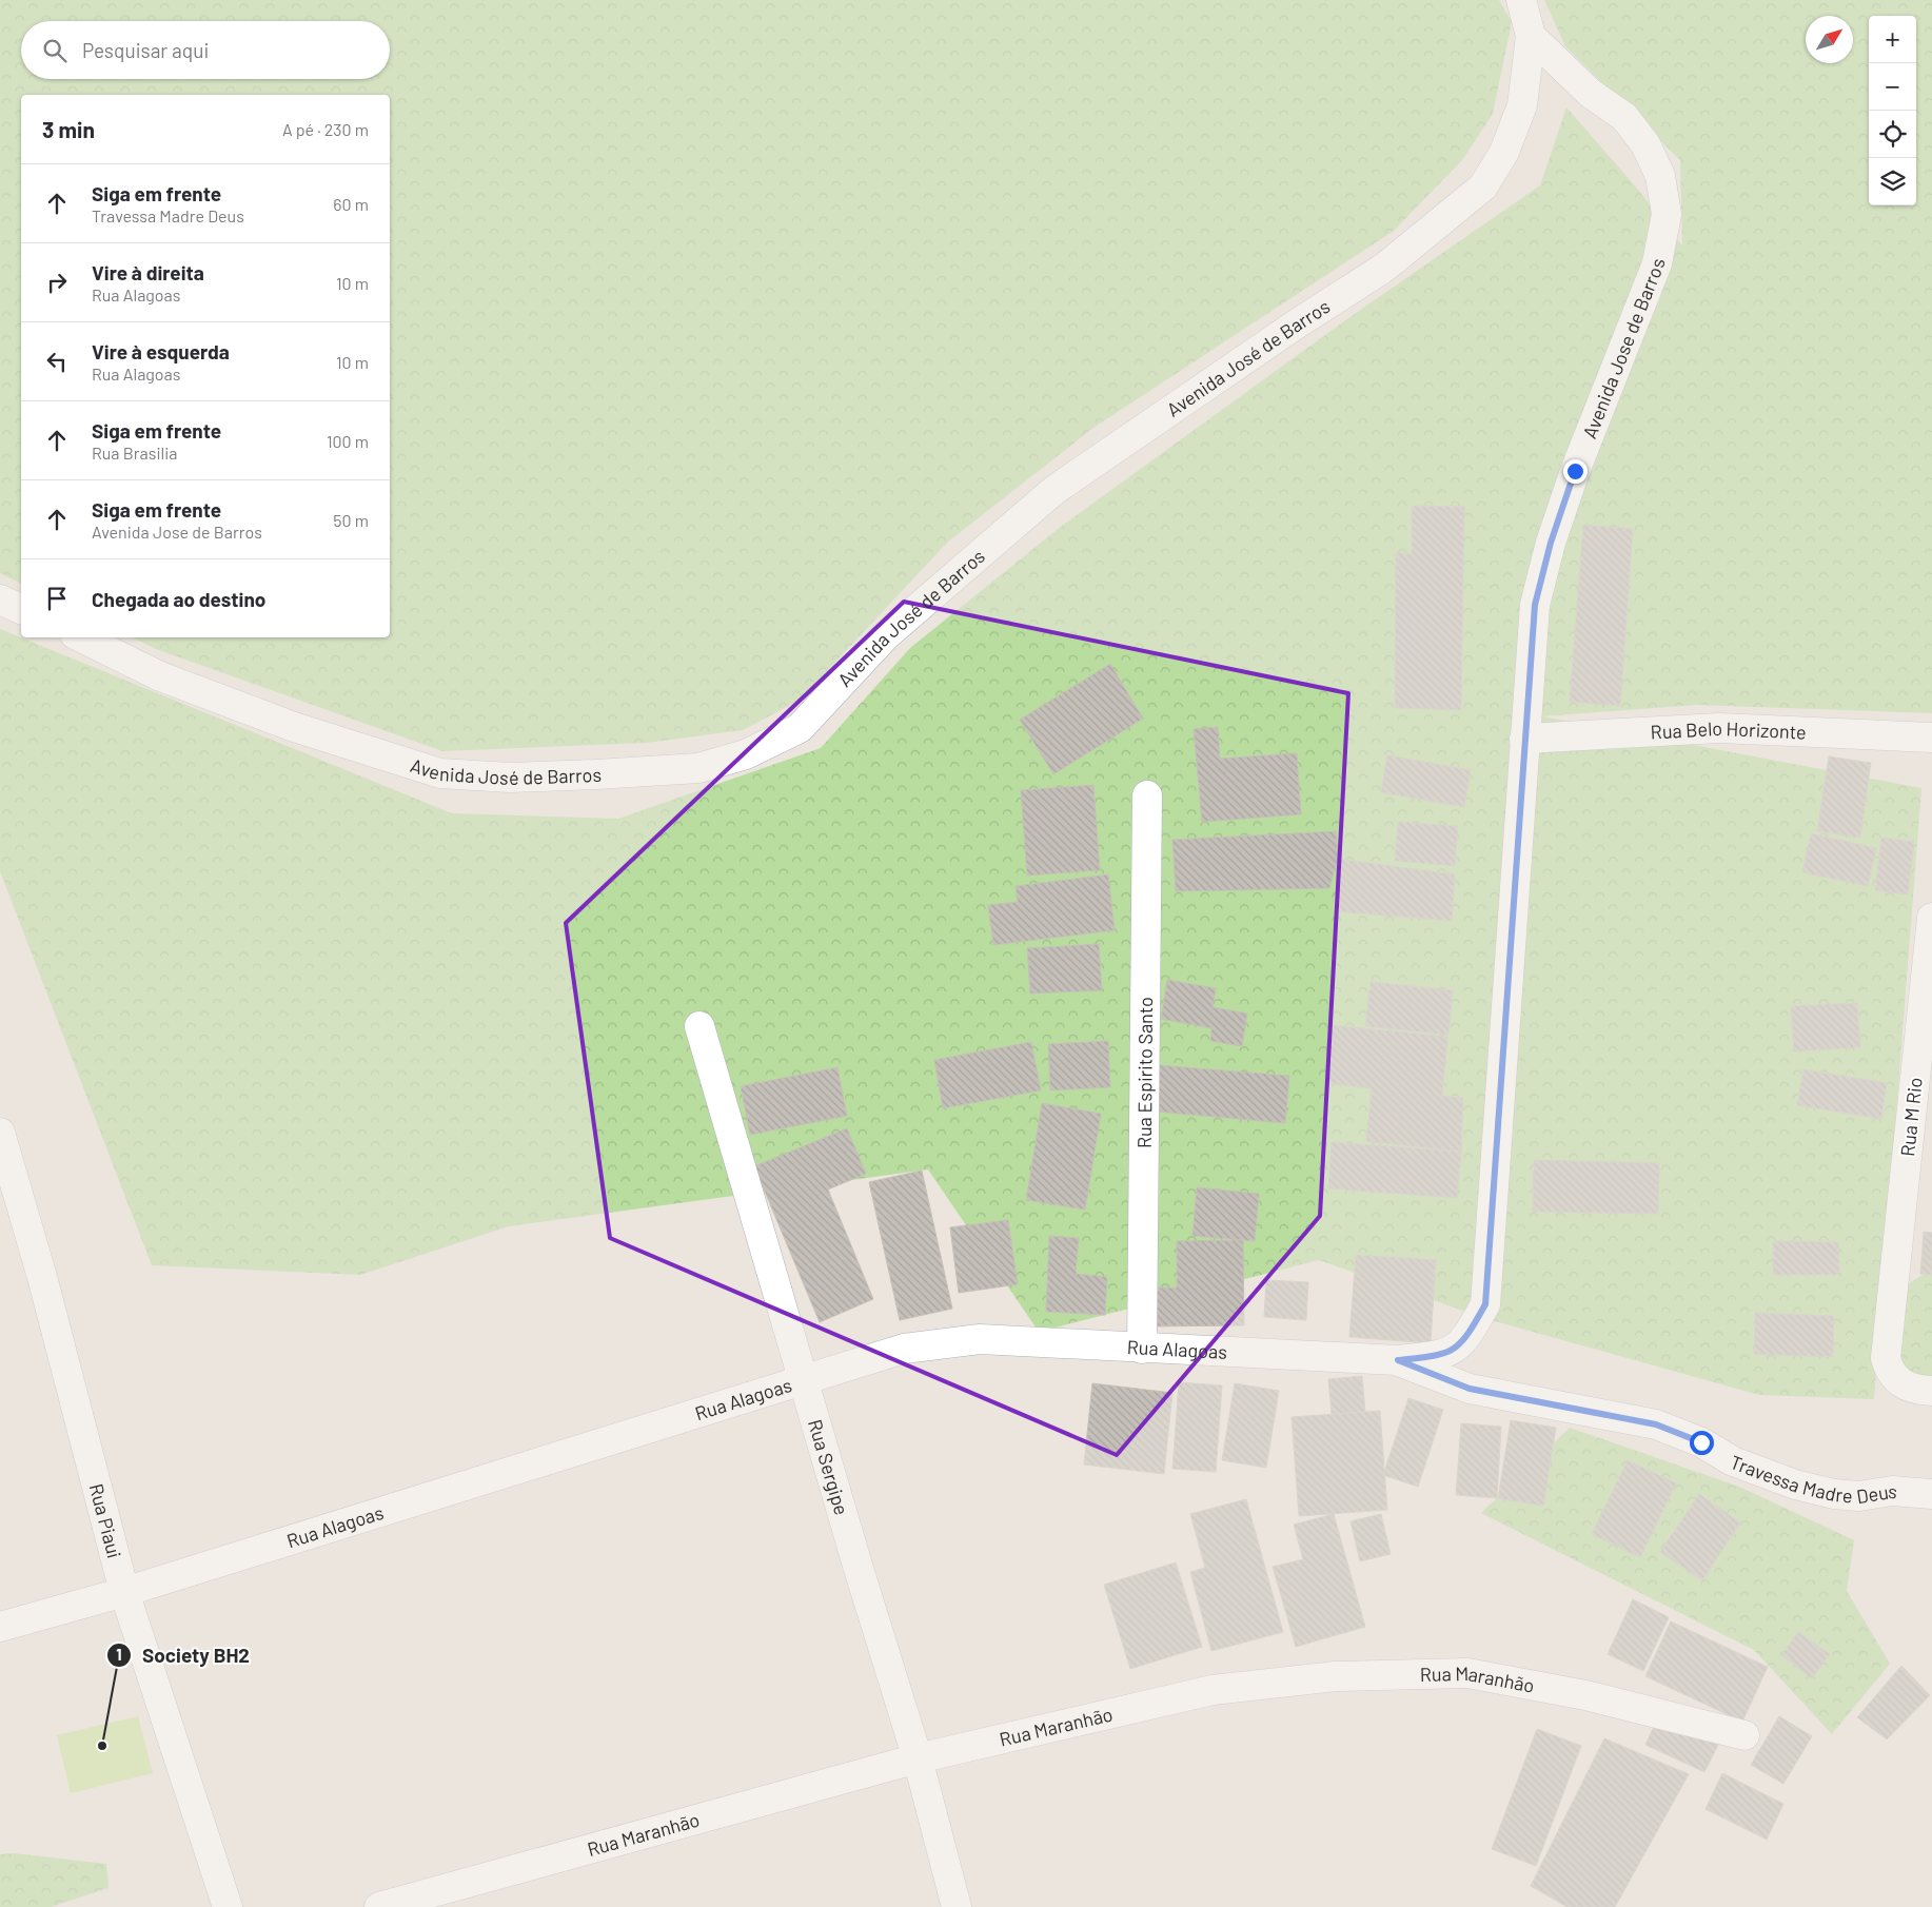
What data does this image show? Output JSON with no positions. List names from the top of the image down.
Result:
{
  "streets": {
    "street": [
      "Avenida Jose de Barros",
      "Avenida José de Barros",
      "Rua Belo Horizonte",
      "Rua Espirito Santo",
      "Rua M Rio",
      "Rua Alagoas",
      "Rua Sergipe",
      "Travessa Madre Deus",
      "Rua Piaui",
      "Rua Maranhão"
    ]
  },
  "crossings": [
    ["Avenida Jose de Barros", "Avenida José de Barros"],
    ["Avenida Jose de Barros", "Rua Belo Horizonte"],
    ["Avenida Jose de Barros", "Rua Alagoas"],
    ["Rua Espirito Santo", "Rua Alagoas"],
    ["Rua Alagoas", "Rua Sergipe"],
    ["Rua Alagoas", "Travessa Madre Deus"],
    ["Rua Alagoas", "Rua Piaui"],
    ["Rua Sergipe", "Rua Maranhão"]
  ],
  "places": ["Society BH2"],
  "north": "top right",
  "page": {
    "map_buttons": ["+", "−"],
    "search": "Pesquisar aqui",
    "heading": ["3 min", "A pé · 230 m"],
    "list": [
      ["Siga em frente", "Travessa Madre Deus", "60 m"],
      ["Vire à direita", "Rua Alagoas", "10 m"],
      ["Vire à esquerda", "Rua Alagoas", "10 m"],
      ["Siga em frente", "Rua Brasilia", "100 m"],
      ["Siga em frente", "Avenida Jose de Barros", "50 m"],
      "Chegada ao destino"
    ]
  }
}
